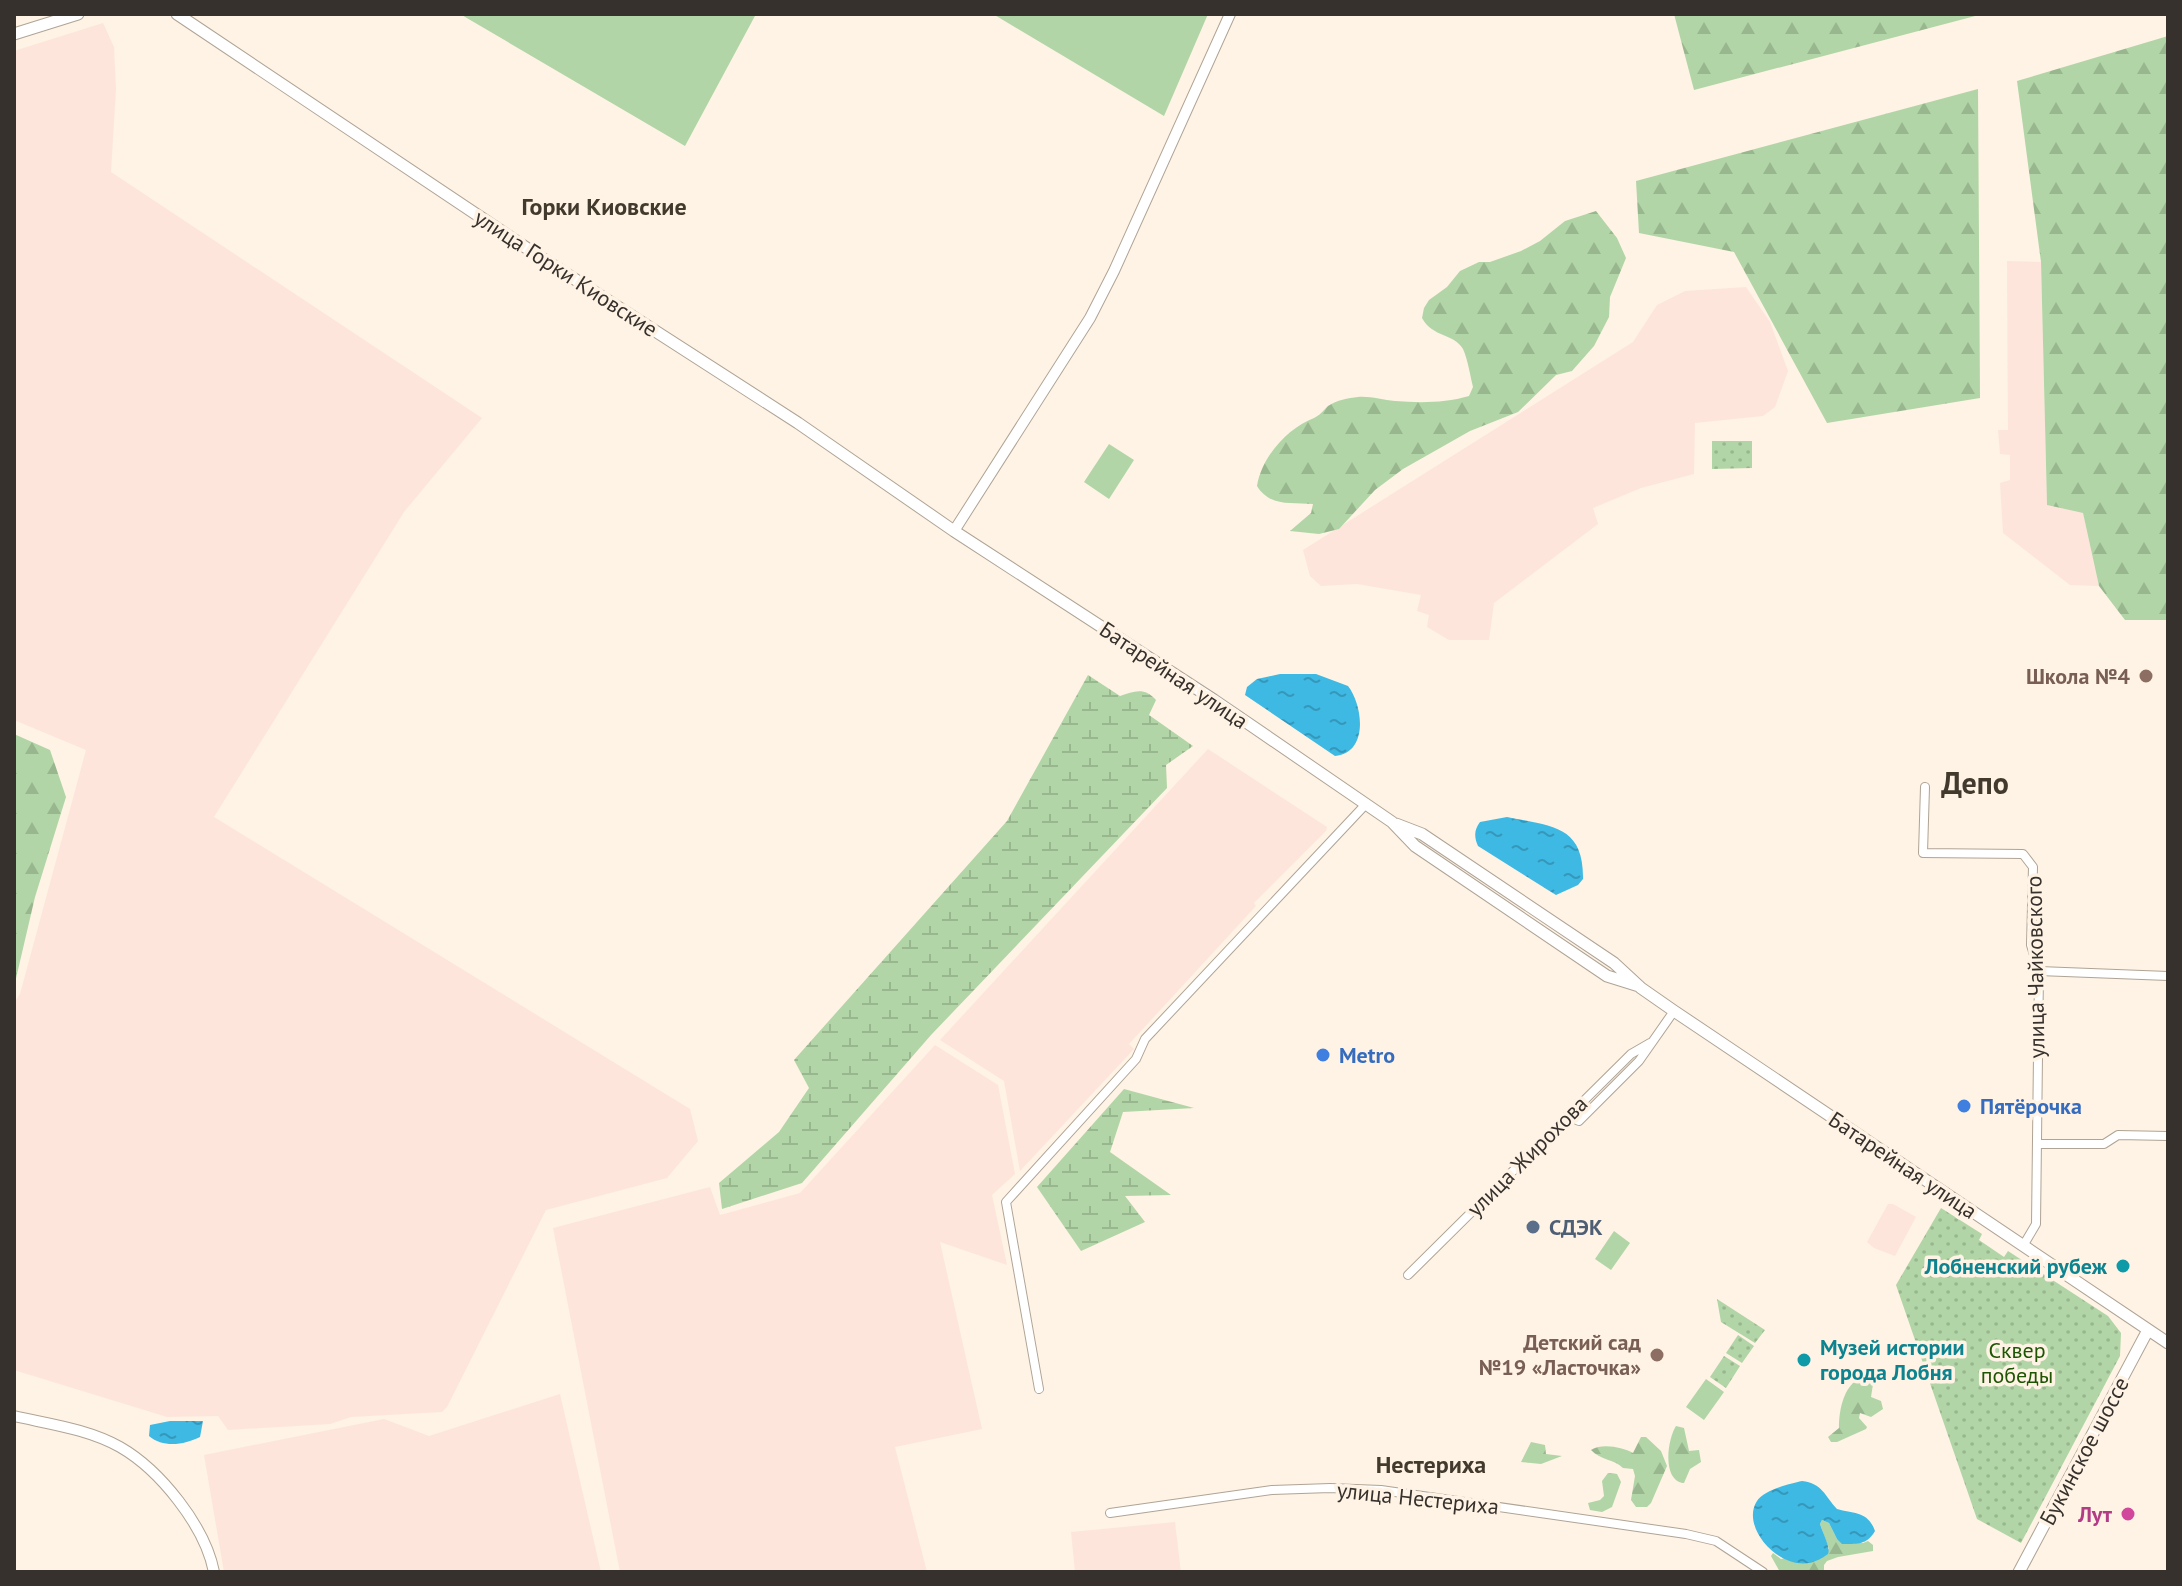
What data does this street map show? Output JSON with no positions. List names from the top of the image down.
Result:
{
  "streets": {
    "main road": ["улица Горки Киовские", "Батарейная улица", "Букинское шоссе"],
    "street": ["улица Чайковского", "улица Жирохова", "улица Нестериха"]
  },
  "crossings": [
    ["улица Горки Киовские", "Батарейная улица"],
    ["Батарейная улица", "улица Чайковского"],
    ["Батарейная улица", "улица Жирохова"],
    ["Батарейная улица", "Букинское шоссе"]
  ],
  "districts": ["Горки Киовские", "Депо", "Нестериха"],
  "parks": ["Сквер победы"],
  "places": [
    "Школа №4",
    "Metro",
    "Пятёрочка",
    "СДЭК",
    "Лобненский рубеж",
    "Детский сад №19 «Ласточка»",
    "Музей истории города Лобня",
    "Лут"
  ]
}
